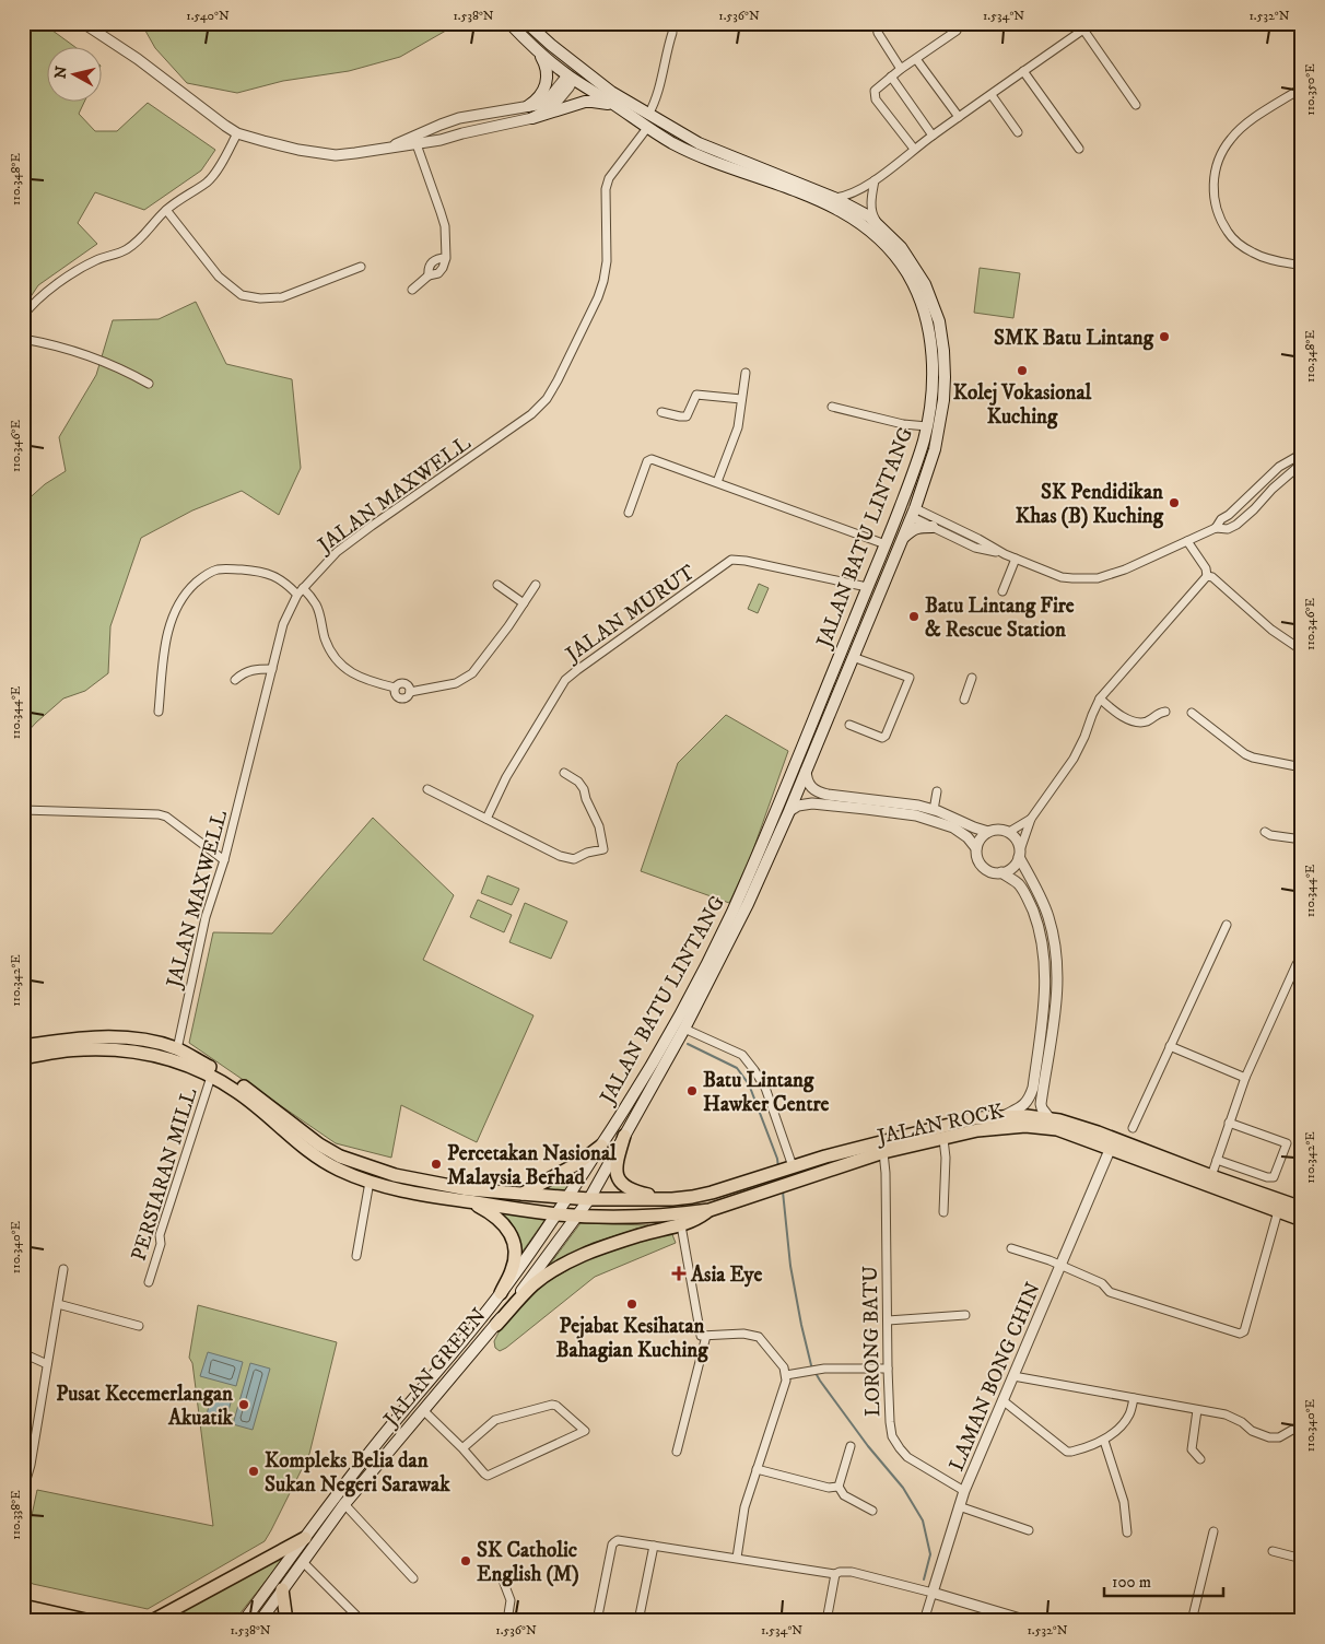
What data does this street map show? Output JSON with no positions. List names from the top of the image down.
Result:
{
  "streets": {
    "main road": ["JALAN BATU LINTANG", "JALAN ROCK", "JALAN GREEN"],
    "street": [
      "JALAN MAXWELL",
      "JALAN MURUT",
      "PERSIARAN MILL",
      "LORONG BATU",
      "LAMAN BONG CHIN"
    ]
  },
  "crossings": [
    ["JALAN MAXWELL", "JALAN BATU LINTANG"],
    ["JALAN MAXWELL", "JALAN ROCK"],
    ["JALAN BATU LINTANG", "JALAN MURUT"],
    ["JALAN BATU LINTANG", "JALAN ROCK"],
    ["JALAN BATU LINTANG", "JALAN GREEN"],
    ["JALAN ROCK", "PERSIARAN MILL"],
    ["JALAN ROCK", "LORONG BATU"],
    ["JALAN ROCK", "JALAN GREEN"],
    ["JALAN ROCK", "LAMAN BONG CHIN"],
    ["LORONG BATU", "LAMAN BONG CHIN"]
  ],
  "places": {
    "other": [
      "SMK Batu Lintang",
      "Kolej Vokasional Kuching",
      "SK Pendidikan Khas (B) Kuching",
      "Batu Lintang Fire & Rescue Station",
      "Batu Lintang Hawker Centre",
      "Percetakan Nasional Malaysia Berhad",
      "Pejabat Kesihatan Bahagian Kuching",
      "Pusat Kecemerlangan Akuatik",
      "Kompleks Belia dan Sukan Negeri Sarawak",
      "SK Catholic English (M)"
    ],
    "health": ["Asia Eye"]
  },
  "scale_bar": "100 m",
  "north": "left",
  "coordinates": [
    "1.540°N",
    "1.538°N",
    "1.536°N",
    "1.534°N",
    "1.532°N",
    "110.350°E",
    "110.348°E",
    "110.346°E",
    "110.344°E",
    "110.342°E",
    "110.340°E",
    "110.338°E"
  ]
}
